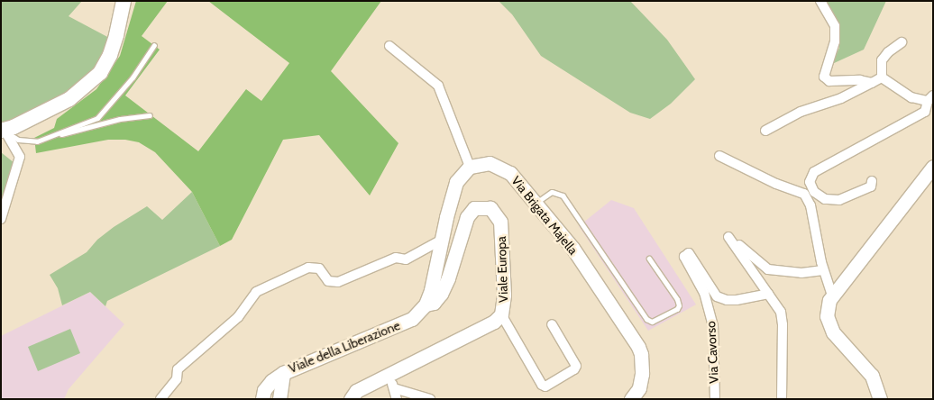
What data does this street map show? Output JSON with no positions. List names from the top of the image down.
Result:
{
  "streets": {
    "street": [
      "Via Brigata Majella",
      "Viale Europa",
      "Viale della Liberazione",
      "Via Cavorso"
    ]
  },
  "crossings": [
    ["Viale Europa", "Viale della Liberazione"]
  ]
}
